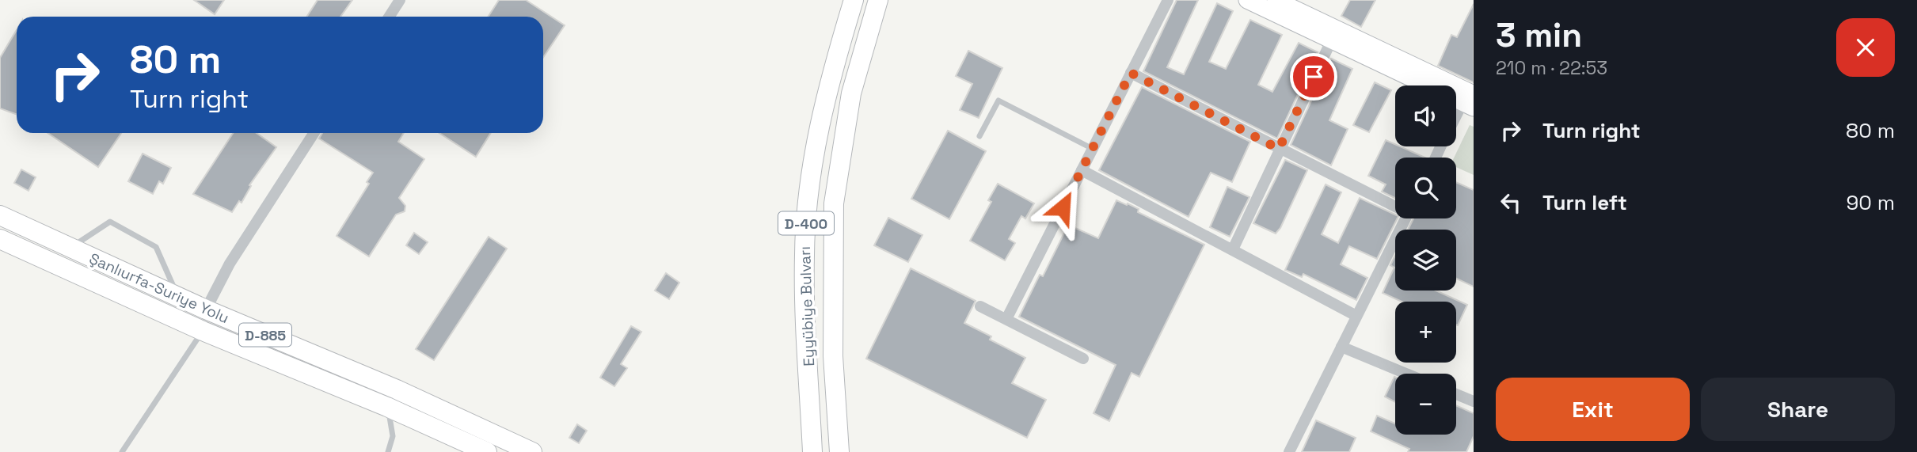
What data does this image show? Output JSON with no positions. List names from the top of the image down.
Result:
{
  "streets": {
    "highway": [
      "D-400",
      "Şanlıurfa-Suriye Yolu",
      "Eyyübiye Bulvarı",
      "D-885"
    ]
  },
  "page": {
    "heading": ["3 min", "210 m · 22:53"],
    "turn": ["80 m", "Turn right"],
    "map_buttons": ["+", "−"],
    "list": [
      {
        "name": "Turn right",
        "value": "80 m"
      },
      {
        "name": "Turn left",
        "value": "90 m"
      }
    ],
    "buttons": ["Exit", "Share"]
  }
}
